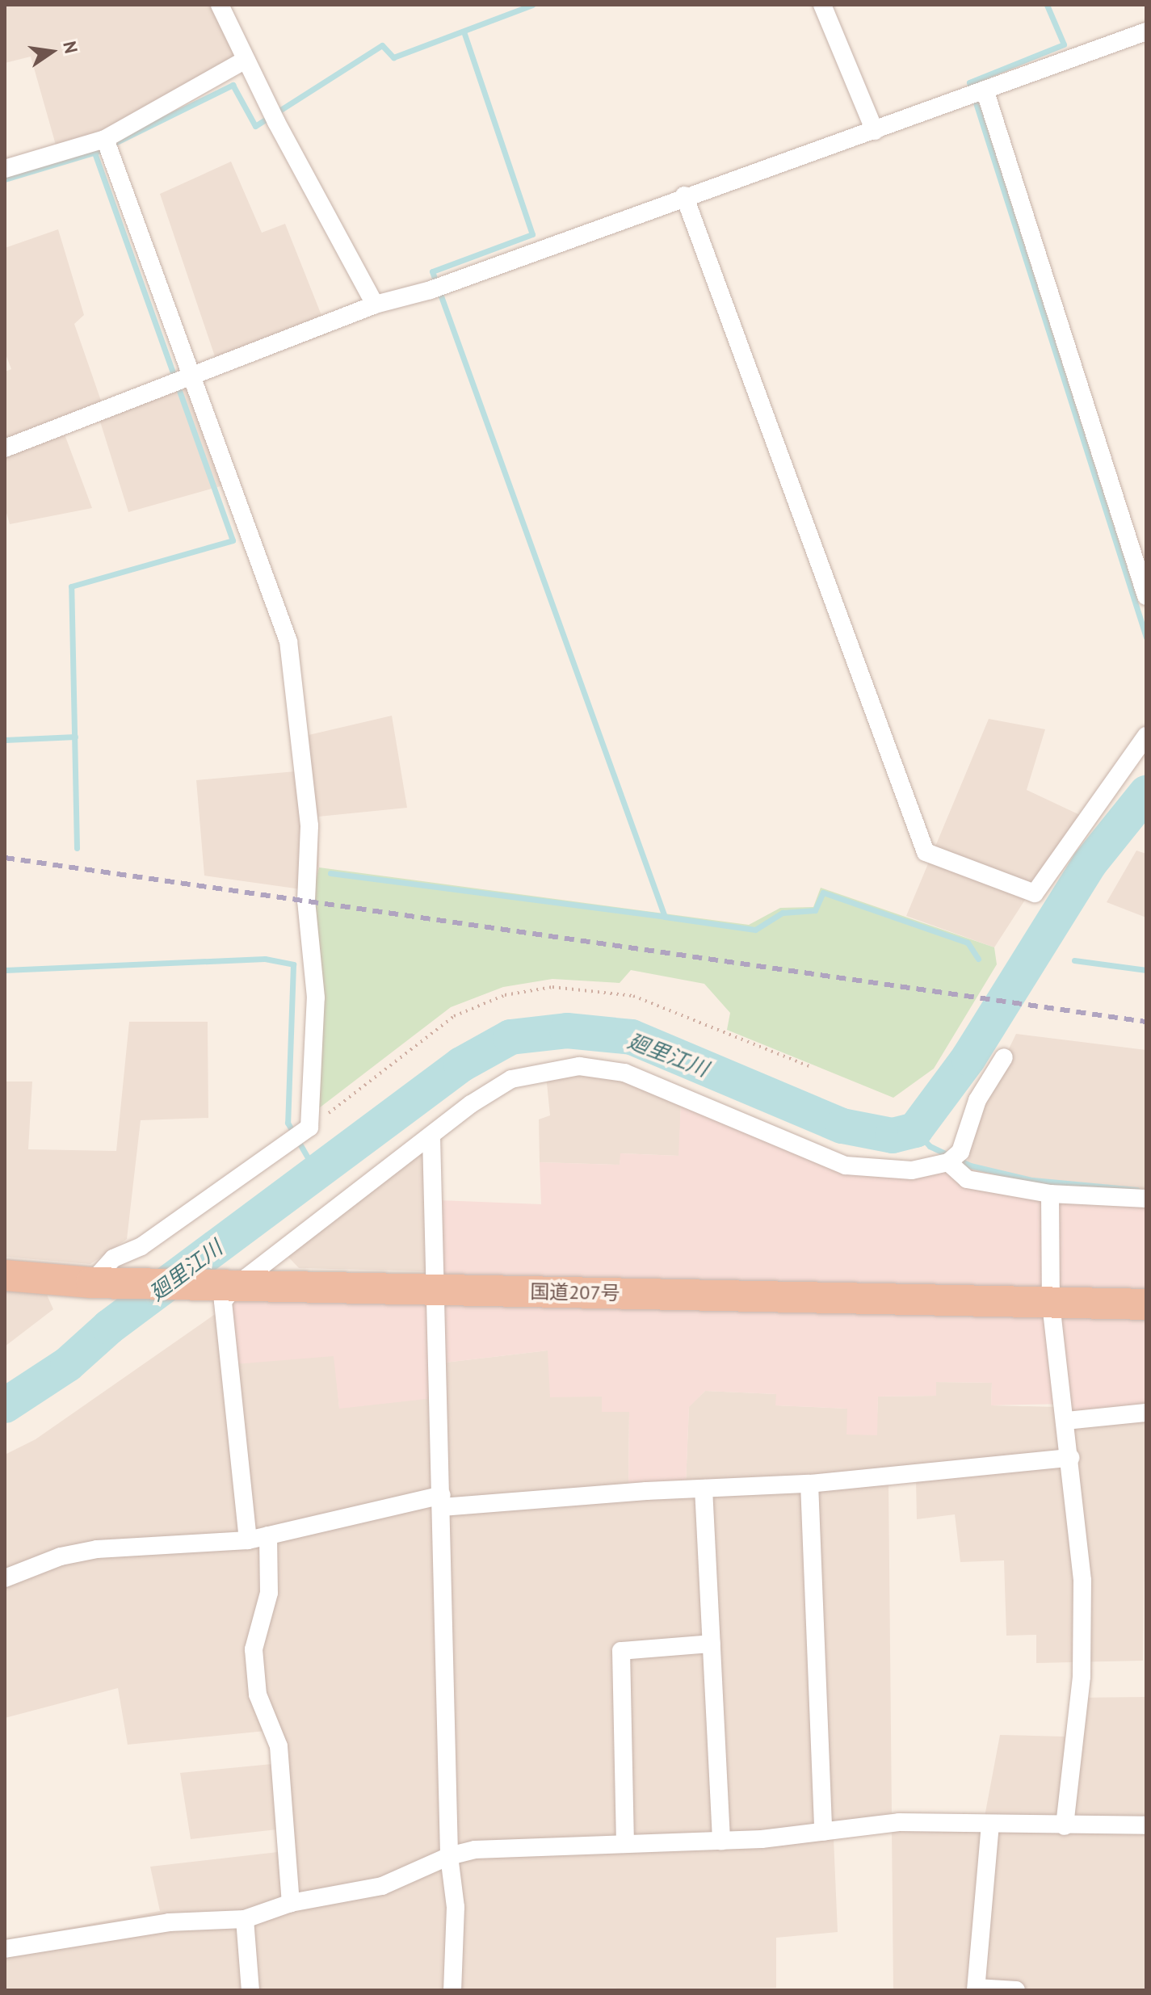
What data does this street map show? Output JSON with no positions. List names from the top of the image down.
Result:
{
  "streets": {
    "highway": ["国道207号"]
  },
  "water": ["廻里江川"],
  "north": "right"
}
